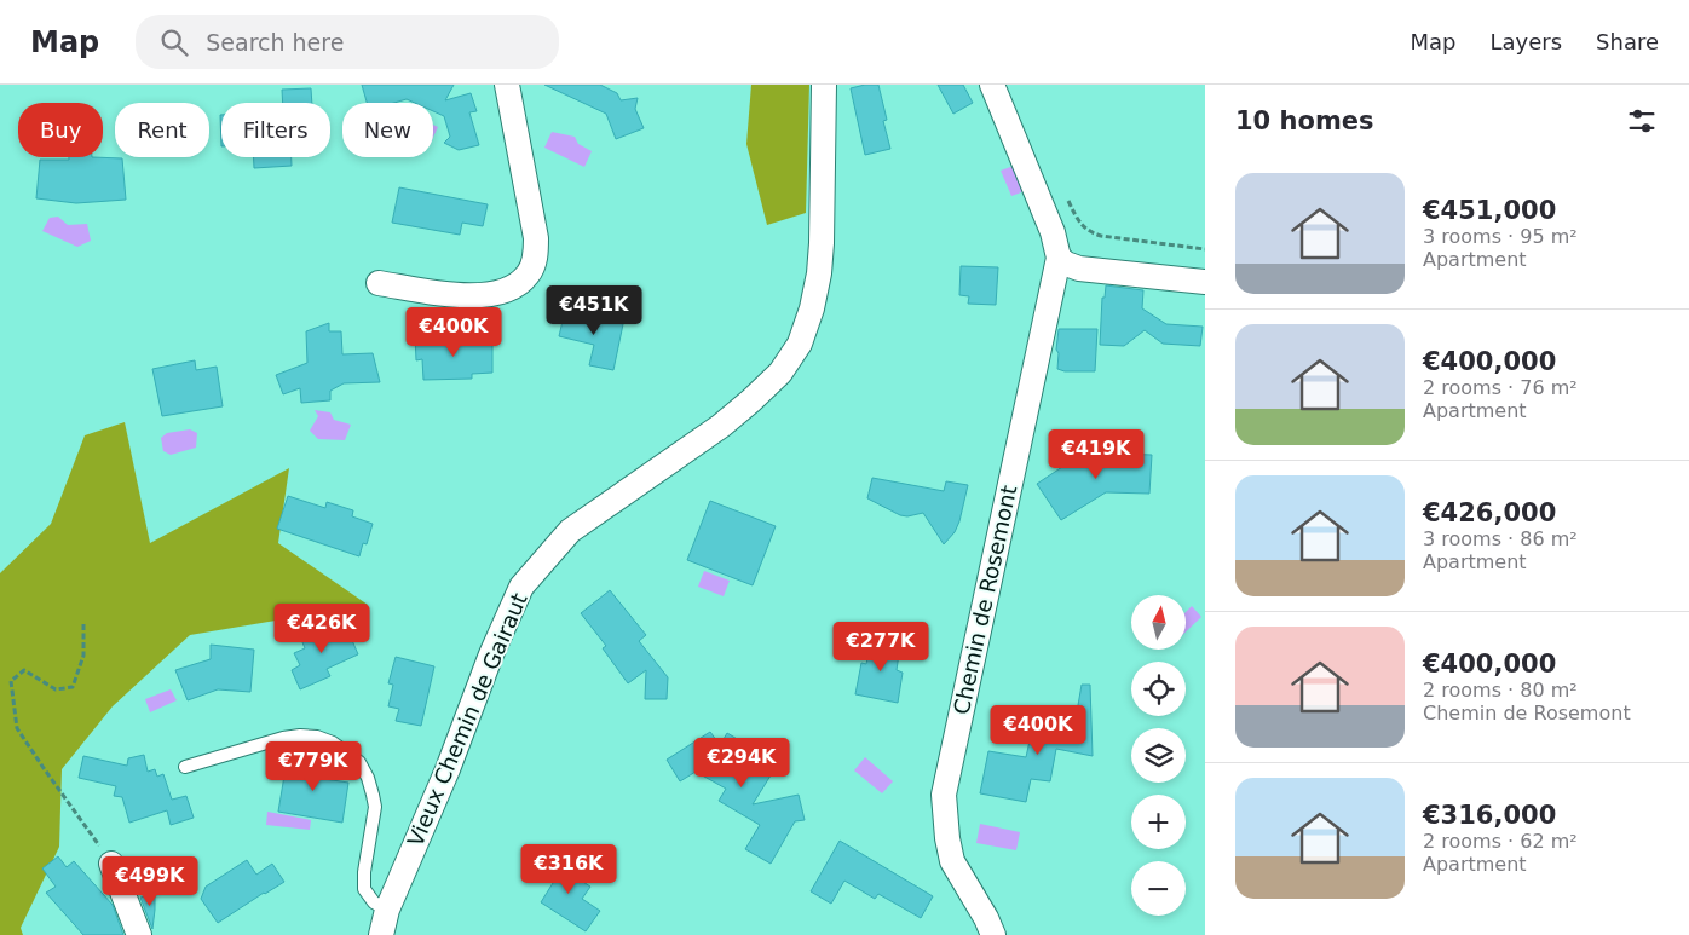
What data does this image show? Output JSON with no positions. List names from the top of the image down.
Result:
{
  "streets": {
    "street": ["Chemin de Rosemont", "Vieux Chemin de Gairaut"]
  },
  "north": "top",
  "page": {
    "header": "Map",
    "search": "Search here",
    "nav": ["Map", "Layers", "Share"],
    "heading": "10 homes",
    "chip": [
      "Buy",
      "Rent",
      "Filters",
      "New"
    ],
    "list": [
      {
        "name": "€451,000",
        "note": "3 rooms · 95 m² · Apartment"
      },
      {
        "name": "€400,000",
        "note": "2 rooms · 76 m² · Apartment"
      },
      {
        "name": "€426,000",
        "note": "3 rooms · 86 m² · Apartment"
      },
      {
        "name": "€400,000",
        "note": "2 rooms · 80 m² · Chemin de Rosemont"
      },
      {
        "name": "€316,000",
        "note": "2 rooms · 62 m² · Apartment"
      }
    ],
    "price": [
      "€451K",
      "€400K",
      "€419K",
      "€426K",
      "€277K",
      "€400K",
      "€294K",
      "€779K",
      "€316K",
      "€499K"
    ],
    "map_buttons": ["+", "−"]
  }
}
